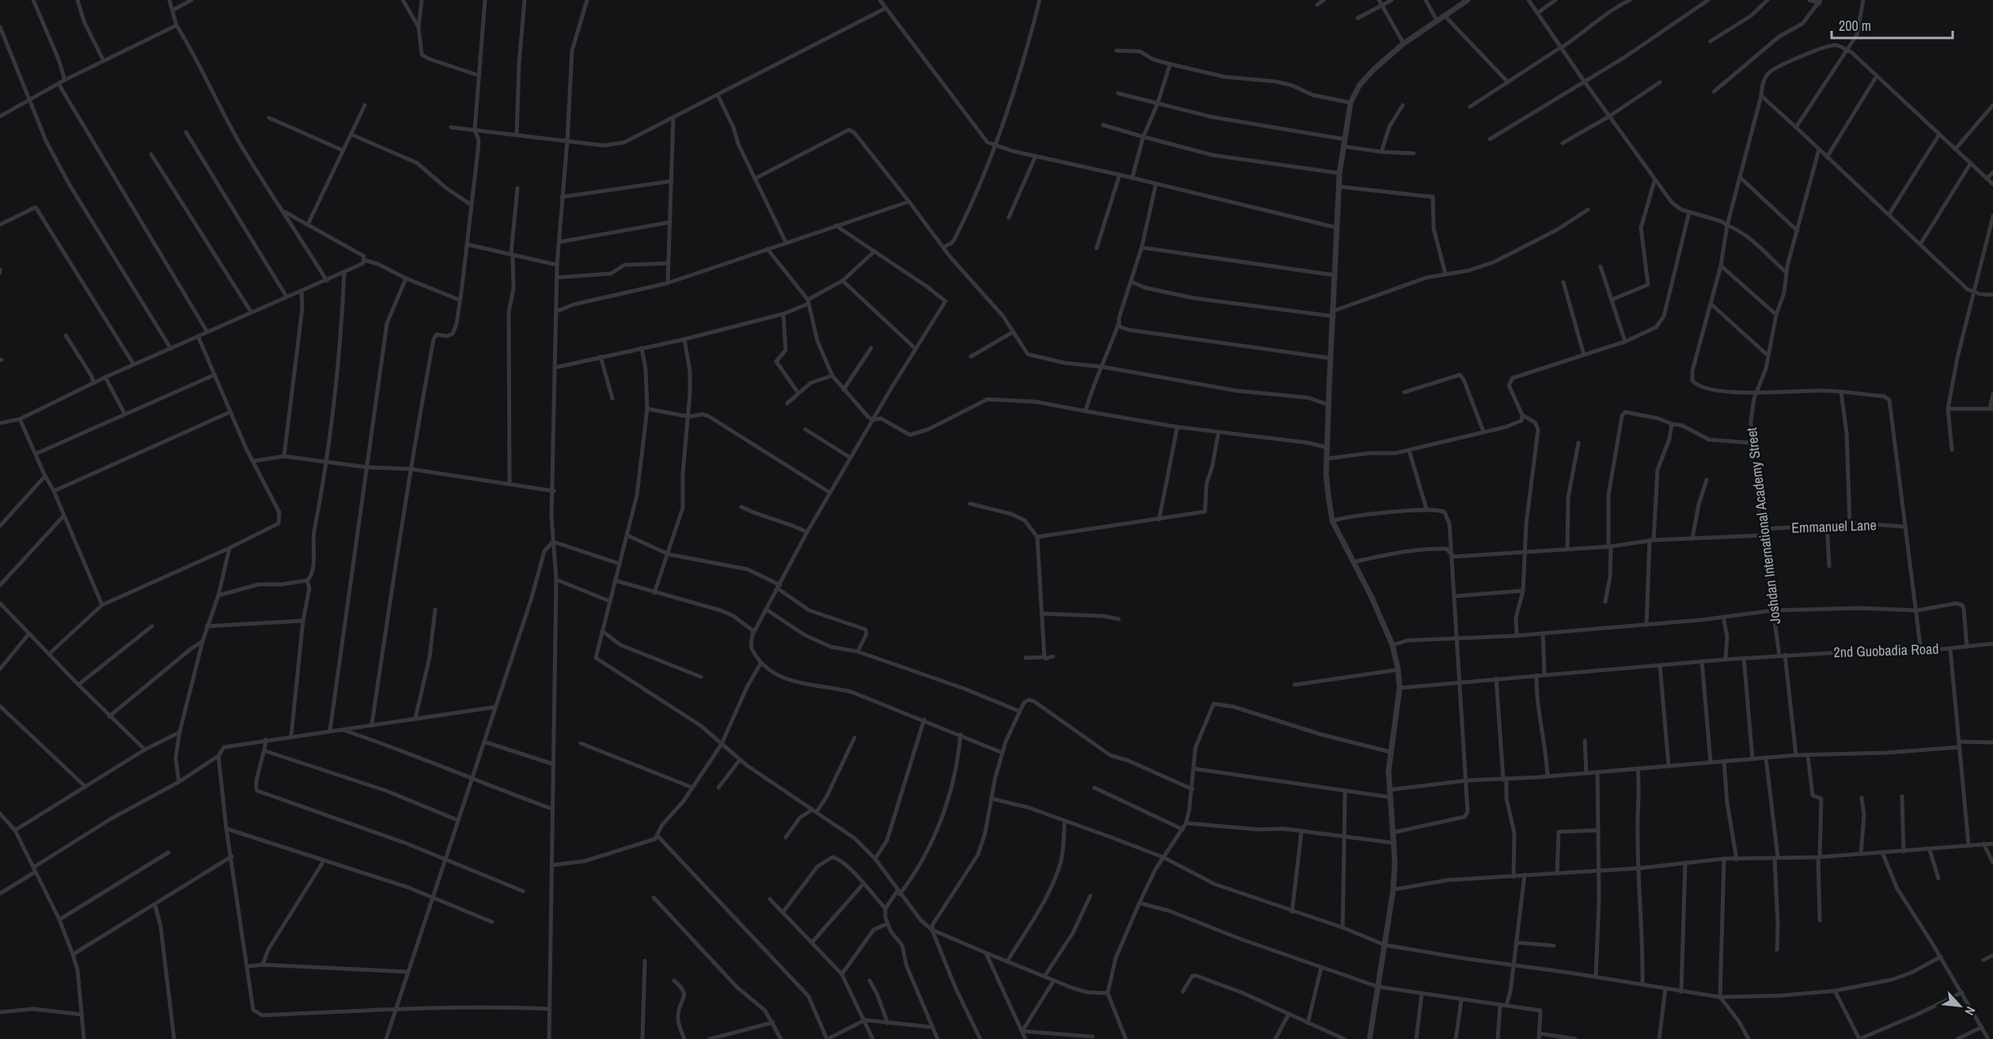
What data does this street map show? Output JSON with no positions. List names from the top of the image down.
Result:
{
  "streets": {
    "street": ["Joshdan International Academy Street", "Emmanuel Lane", "2nd Guobadia Road"]
  },
  "crossings": [
    ["Joshdan International Academy Street", "Emmanuel Lane"],
    ["Joshdan International Academy Street", "2nd Guobadia Road"]
  ],
  "scale_bar": "200 m",
  "north": "bottom right"
}
